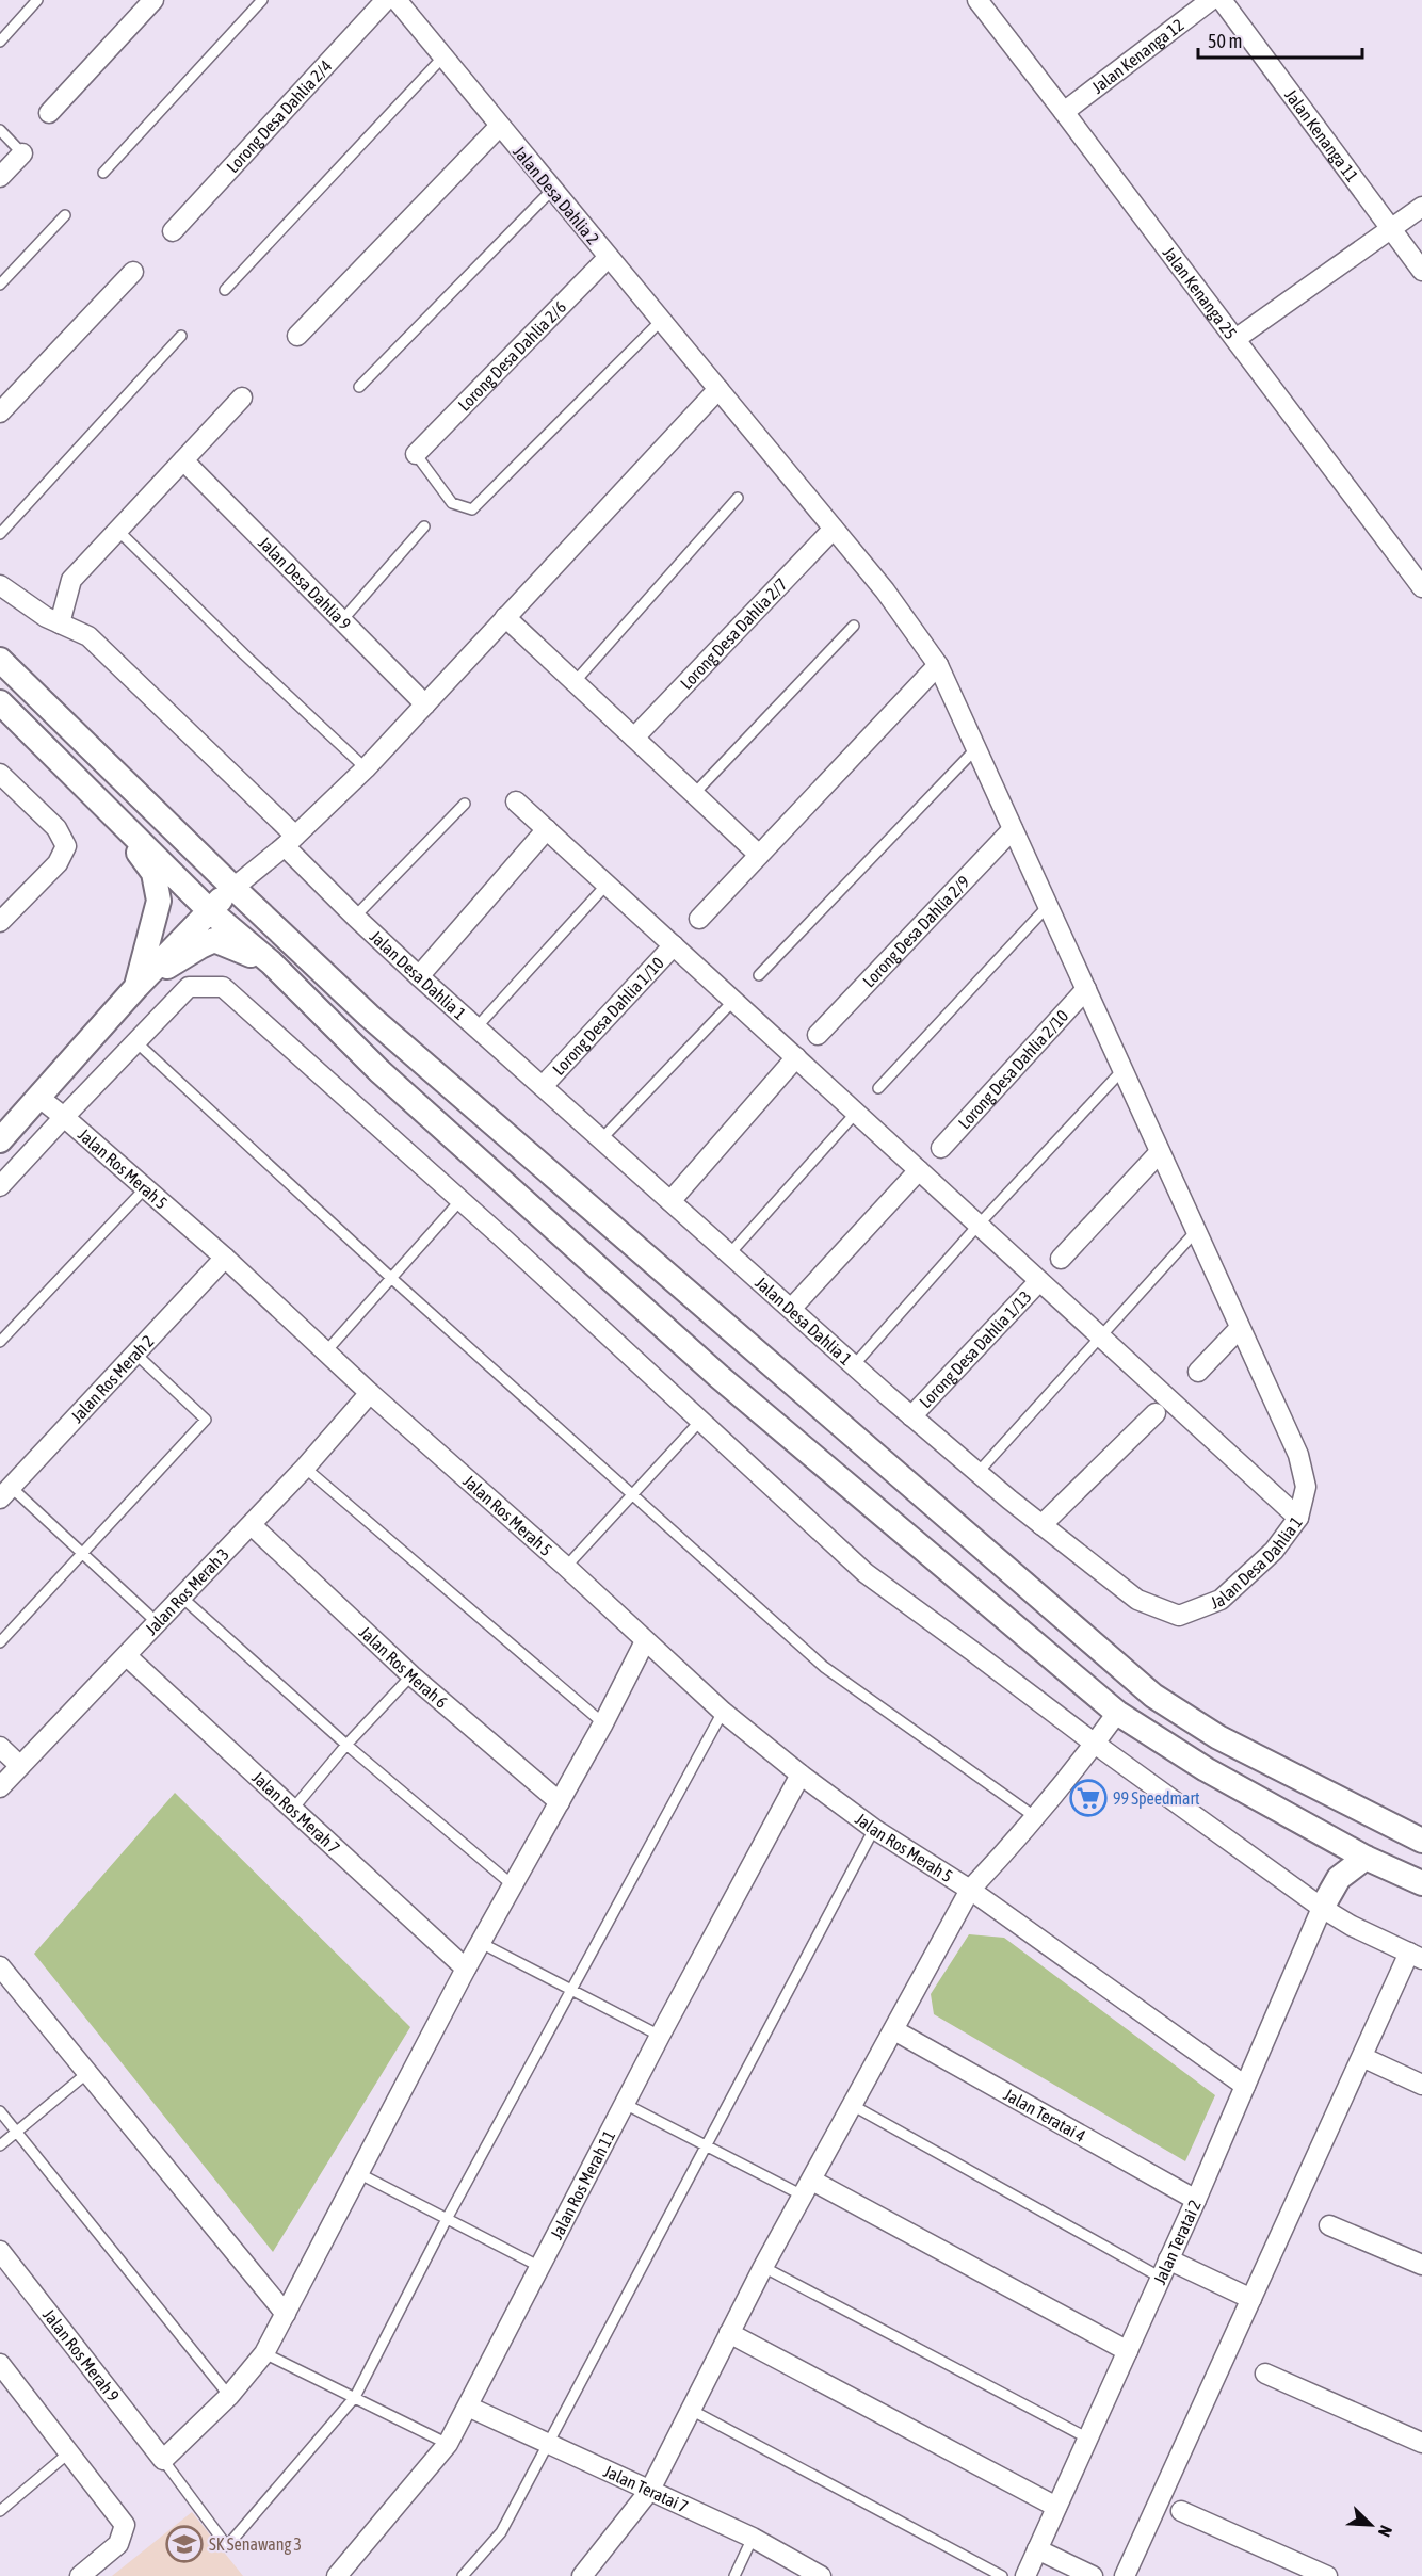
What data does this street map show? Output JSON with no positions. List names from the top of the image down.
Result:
{
  "streets": {
    "street": [
      "Jalan Kenanga 12",
      "Lorong Desa Dahlia 2/4",
      "Jalan Kenanga 11",
      "Jalan Desa Dahlia 2",
      "Jalan Kenanga 25",
      "Lorong Desa Dahlia 2/6",
      "Jalan Desa Dahlia 9",
      "Lorong Desa Dahlia 2/7",
      "Lorong Desa Dahlia 2/9",
      "Jalan Desa Dahlia 1",
      "Lorong Desa Dahlia 1/10",
      "Lorong Desa Dahlia 2/10",
      "Jalan Ros Merah 5",
      "Lorong Desa Dahlia 1/13",
      "Jalan Ros Merah 2",
      "Jalan Ros Merah 3",
      "Jalan Ros Merah 6",
      "Jalan Ros Merah 7",
      "Jalan Teratai 4",
      "Jalan Ros Merah 11",
      "Jalan Teratai 2",
      "Jalan Ros Merah 9",
      "Jalan Teratai 7"
    ]
  },
  "crossings": [
    ["Jalan Kenanga 12", "Jalan Kenanga 25"],
    ["Jalan Desa Dahlia 2", "Lorong Desa Dahlia 2/6"],
    ["Jalan Desa Dahlia 2", "Lorong Desa Dahlia 2/7"],
    ["Jalan Desa Dahlia 2", "Lorong Desa Dahlia 2/9"],
    ["Jalan Desa Dahlia 2", "Jalan Desa Dahlia 1"],
    ["Jalan Desa Dahlia 1", "Lorong Desa Dahlia 1/10"],
    ["Jalan Desa Dahlia 1", "Lorong Desa Dahlia 2/10"],
    ["Jalan Desa Dahlia 1", "Lorong Desa Dahlia 1/13"],
    ["Jalan Ros Merah 5", "Jalan Ros Merah 2"],
    ["Jalan Ros Merah 5", "Jalan Ros Merah 3"],
    ["Jalan Ros Merah 5", "Jalan Ros Merah 11"],
    ["Jalan Ros Merah 5", "Jalan Teratai 2"],
    ["Jalan Ros Merah 3", "Jalan Ros Merah 6"],
    ["Jalan Ros Merah 3", "Jalan Ros Merah 7"],
    ["Jalan Teratai 4", "Jalan Teratai 2"],
    ["Jalan Ros Merah 11", "Jalan Teratai 7"]
  ],
  "places": {
    "supermarket": ["99 Speedmart"],
    "school or university": ["SK Senawang 3"]
  },
  "scale_bar": "50 m",
  "north": "bottom right"
}
